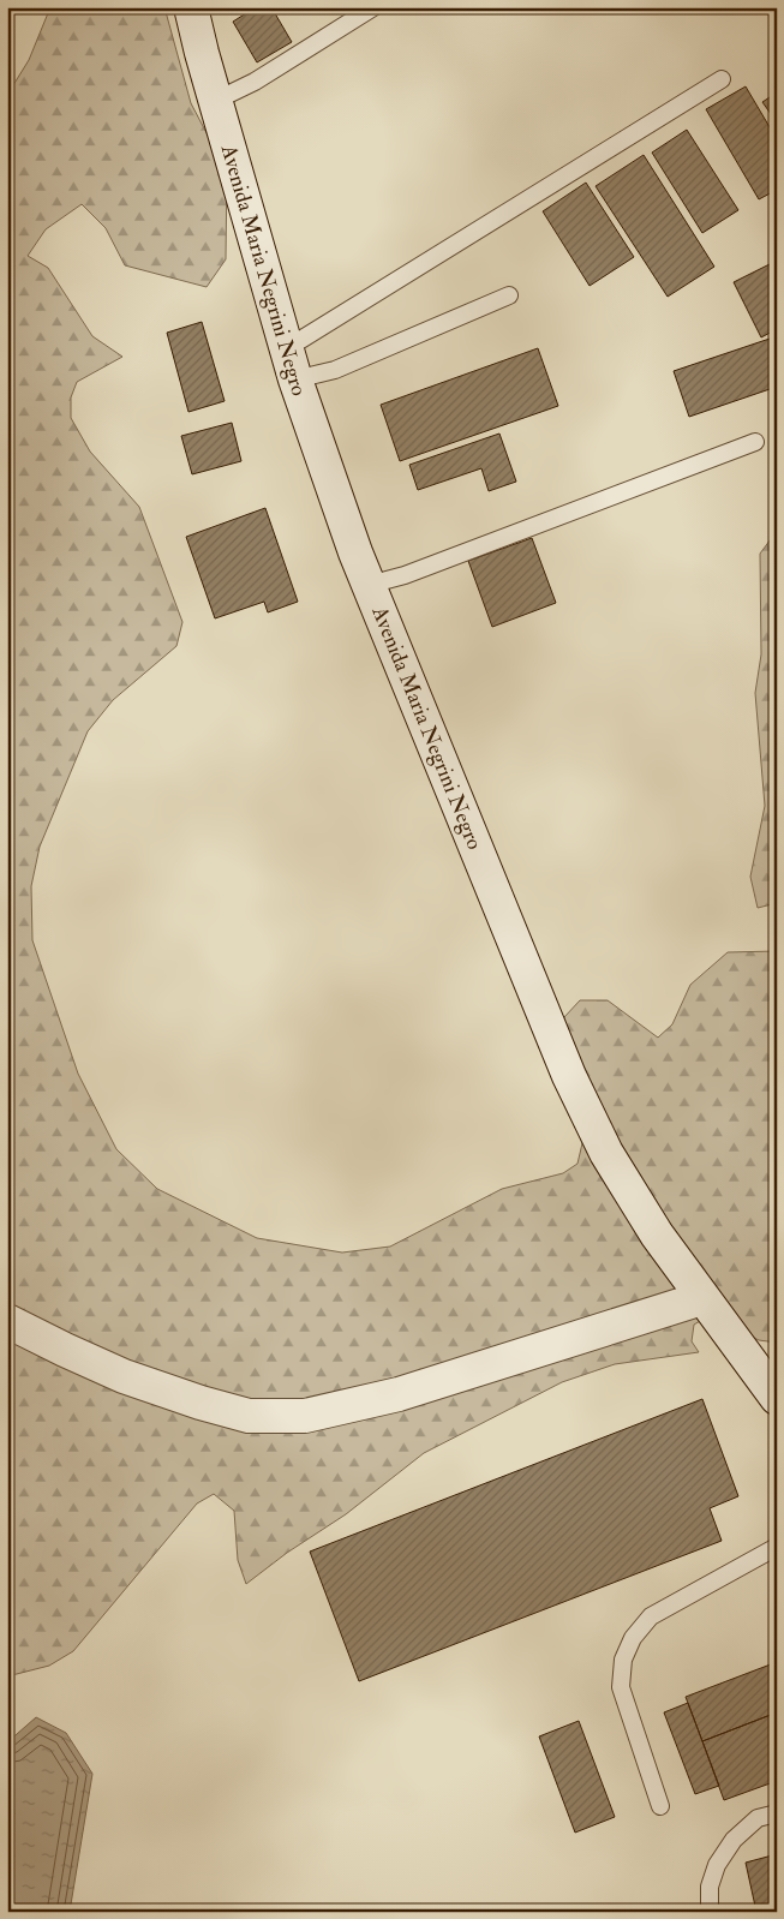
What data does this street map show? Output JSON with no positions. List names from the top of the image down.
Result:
{
  "streets": {
    "street": ["Avenida Maria Negrini Negro"]
  }
}
